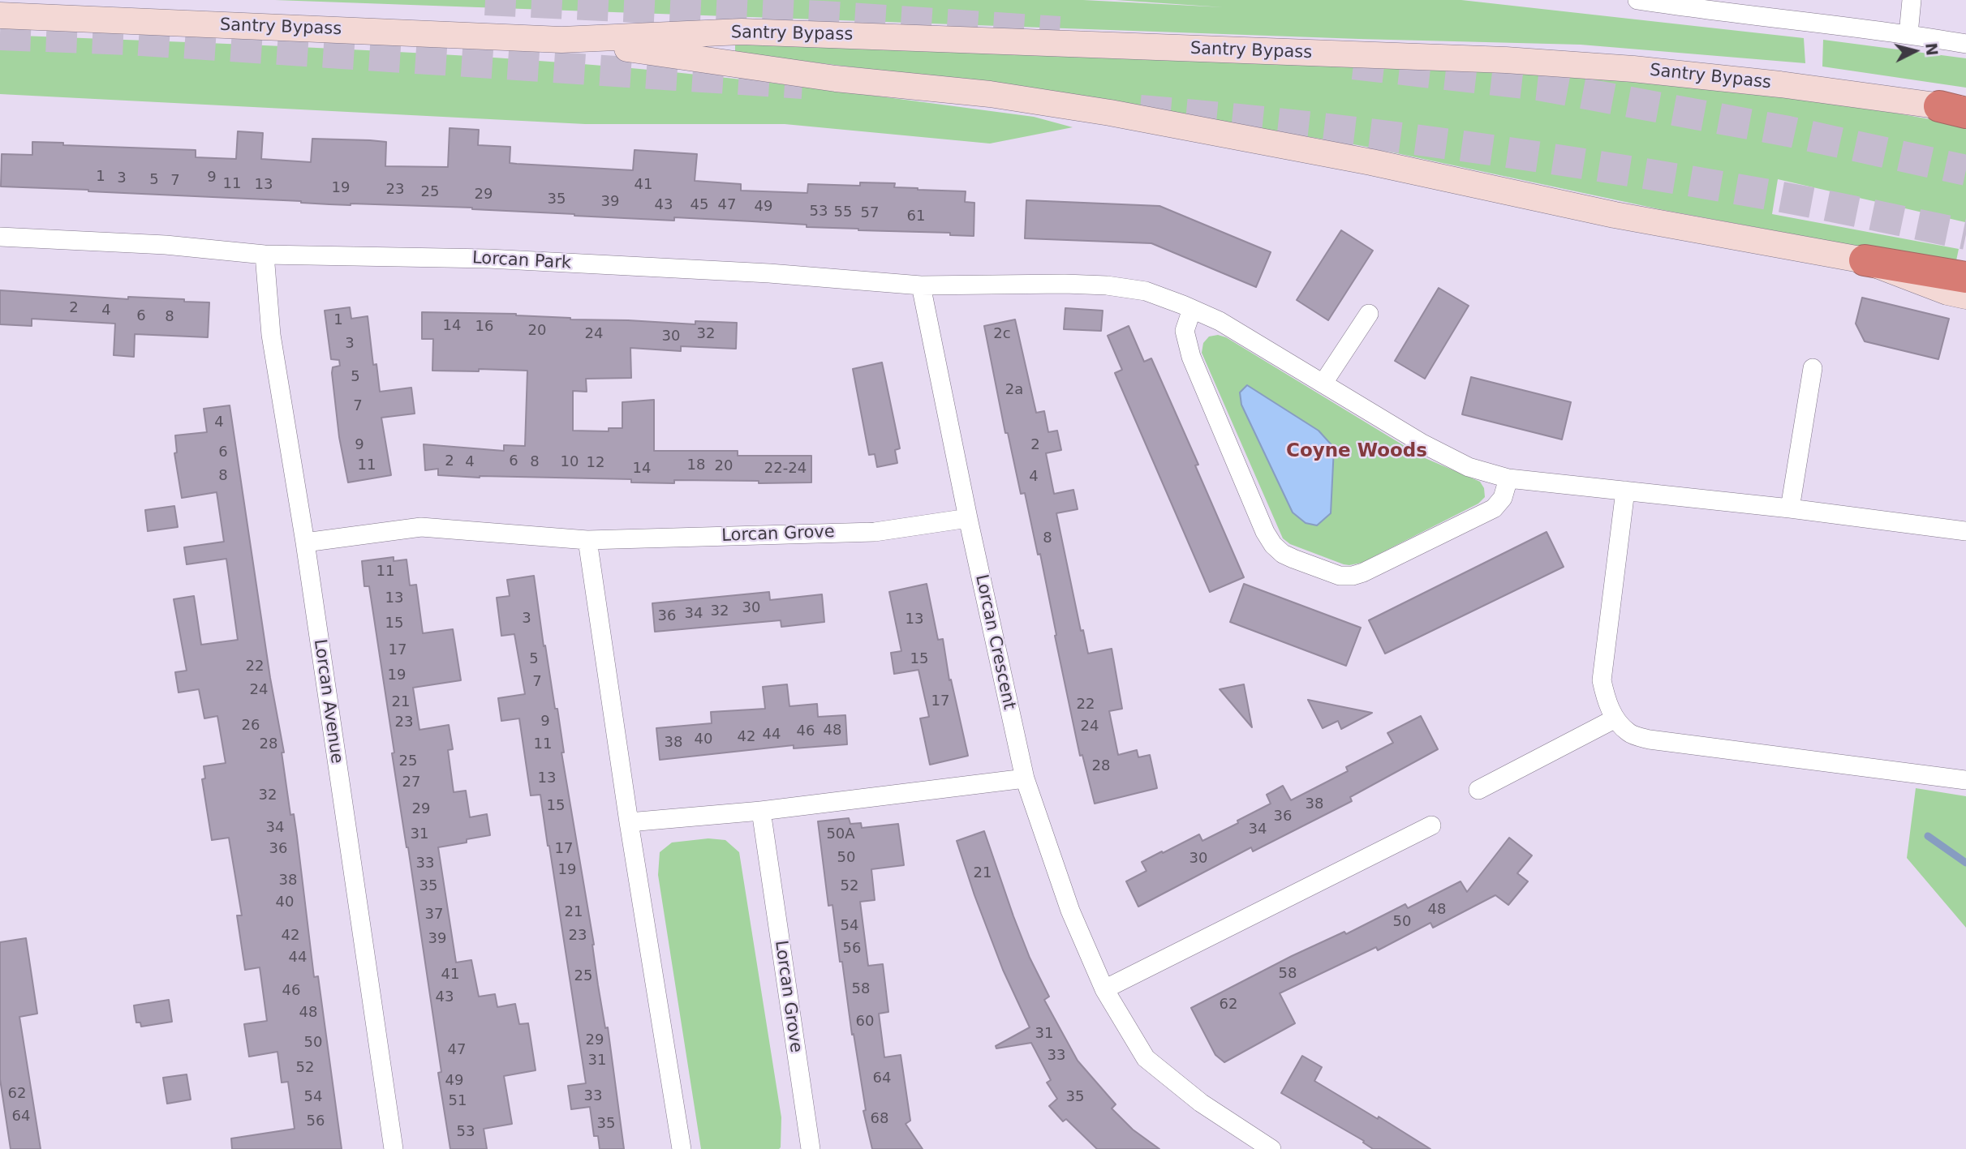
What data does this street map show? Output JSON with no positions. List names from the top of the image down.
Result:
{
  "streets": {
    "main road": ["Santry Bypass"],
    "street": [
      "Lorcan Park",
      "Lorcan Grove",
      "Lorcan Crescent",
      "Lorcan Avenue"
    ]
  },
  "crossings": [
    ["Lorcan Park", "Lorcan Crescent"],
    ["Lorcan Park", "Lorcan Avenue"],
    ["Lorcan Grove", "Lorcan Crescent"],
    ["Lorcan Grove", "Lorcan Avenue"]
  ],
  "districts": ["Coyne Woods"],
  "house_numbers": [
    "1",
    "9",
    "3",
    "5",
    "7",
    "11",
    "13",
    "41",
    "19",
    "23",
    "25",
    "29",
    "35",
    "39",
    "43",
    "45",
    "47",
    "49",
    "53",
    "55",
    "57",
    "61",
    "2",
    "4",
    "6",
    "8",
    "1",
    "14",
    "16",
    "20",
    "24",
    "32",
    "2c",
    "30",
    "3",
    "5",
    "2a",
    "7",
    "4",
    "9",
    "2",
    "6",
    "2",
    "6",
    "4",
    "8",
    "10",
    "12",
    "11",
    "18",
    "20",
    "14",
    "22-24",
    "8",
    "4",
    "8",
    "11",
    "13",
    "30",
    "32",
    "34",
    "36",
    "3",
    "13",
    "15",
    "17",
    "5",
    "15",
    "22",
    "19",
    "7",
    "24",
    "17",
    "21",
    "22",
    "9",
    "23",
    "26",
    "24",
    "48",
    "46",
    "44",
    "42",
    "40",
    "38",
    "28",
    "11",
    "25",
    "28",
    "13",
    "27",
    "32",
    "38",
    "15",
    "29",
    "36",
    "34",
    "34",
    "31",
    "50A",
    "36",
    "17",
    "50",
    "30",
    "33",
    "19",
    "21",
    "38",
    "35",
    "52",
    "40",
    "48",
    "21",
    "37",
    "50",
    "54",
    "42",
    "23",
    "39",
    "56",
    "44",
    "58",
    "41",
    "25",
    "58",
    "46",
    "43",
    "62",
    "48",
    "60",
    "31",
    "29",
    "50",
    "47",
    "33",
    "31",
    "52",
    "64",
    "49",
    "62",
    "33",
    "54",
    "35",
    "51",
    "64",
    "68",
    "56",
    "35",
    "53"
  ],
  "north": "right"
}
